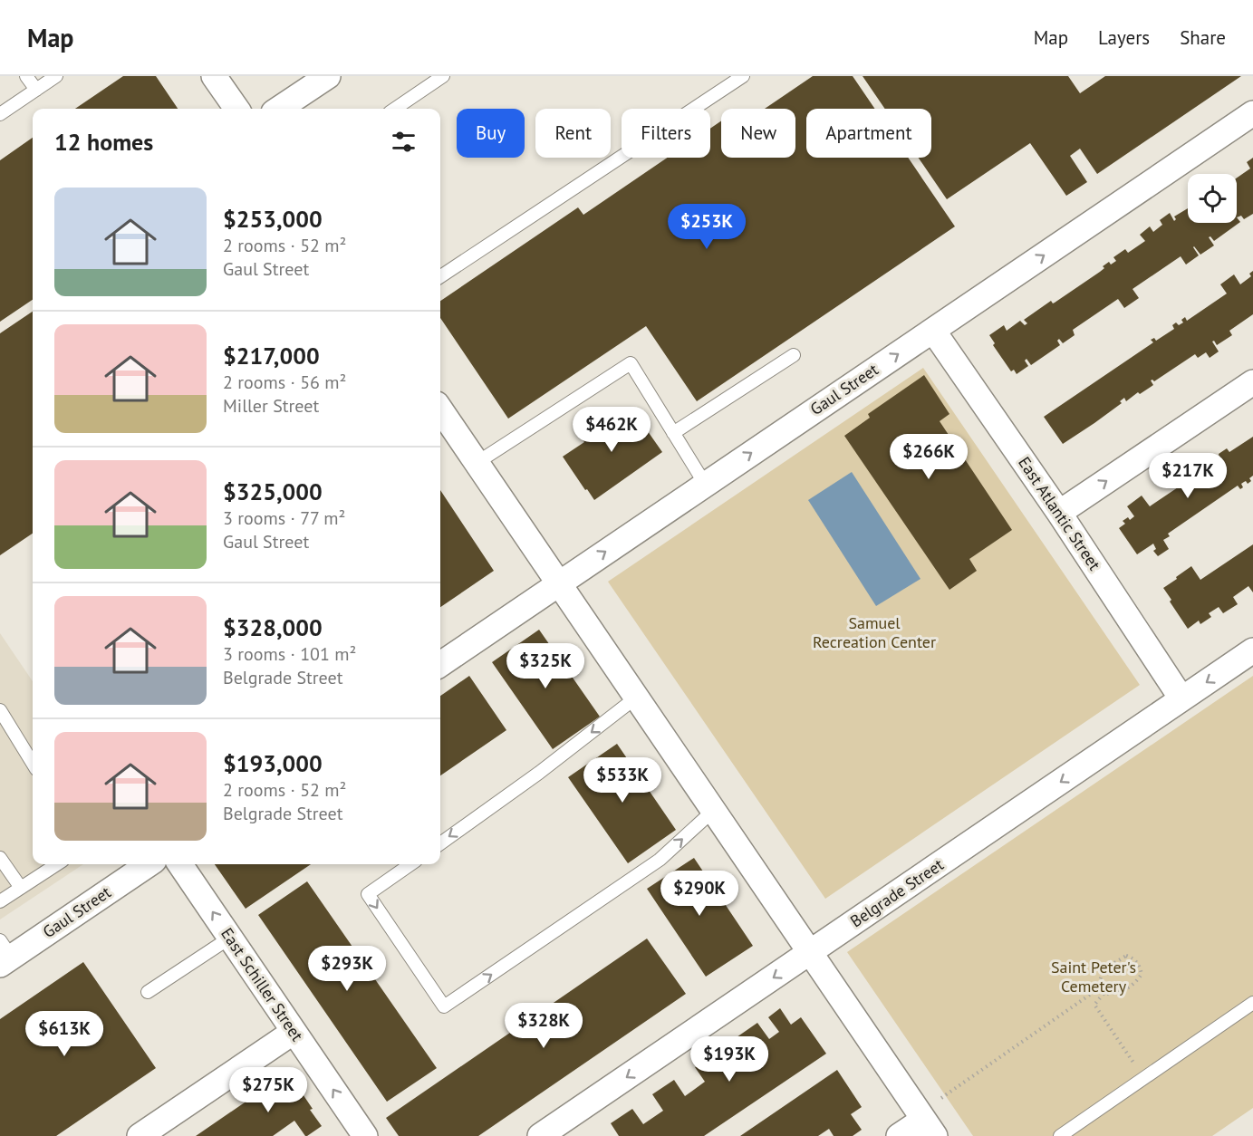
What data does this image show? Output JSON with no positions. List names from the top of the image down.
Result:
{
  "streets": {
    "street": [
      "Gaul Street",
      "East Atlantic Street",
      "Belgrade Street",
      "East Schiller Street"
    ]
  },
  "crossings": [
    ["Gaul Street", "East Atlantic Street"],
    ["East Atlantic Street", "Belgrade Street"]
  ],
  "one_way": ["Gaul Street", "Belgrade Street", "East Schiller Street"],
  "parks": ["Samuel Recreation Center", "Saint Peter's Cemetery"],
  "page": {
    "header": "Map",
    "nav": ["Map", "Layers", "Share"],
    "chip": [
      "Buy",
      "Rent",
      "Filters",
      "New",
      "Apartment"
    ],
    "heading": "12 homes",
    "list": [
      {
        "name": "$253,000",
        "note": "2 rooms · 52 m² · Gaul Street"
      },
      {
        "name": "$217,000",
        "note": "2 rooms · 56 m² · Miller Street"
      },
      {
        "name": "$325,000",
        "note": "3 rooms · 77 m² · Gaul Street"
      },
      {
        "name": "$328,000",
        "note": "3 rooms · 101 m² · Belgrade Street"
      },
      {
        "name": "$193,000",
        "note": "2 rooms · 52 m² · Belgrade Street"
      }
    ],
    "price": [
      "$253K",
      "$462K",
      "$266K",
      "$217K",
      "$325K",
      "$533K",
      "$290K",
      "$293K",
      "$328K",
      "$613K",
      "$193K",
      "$275K"
    ]
  }
}
